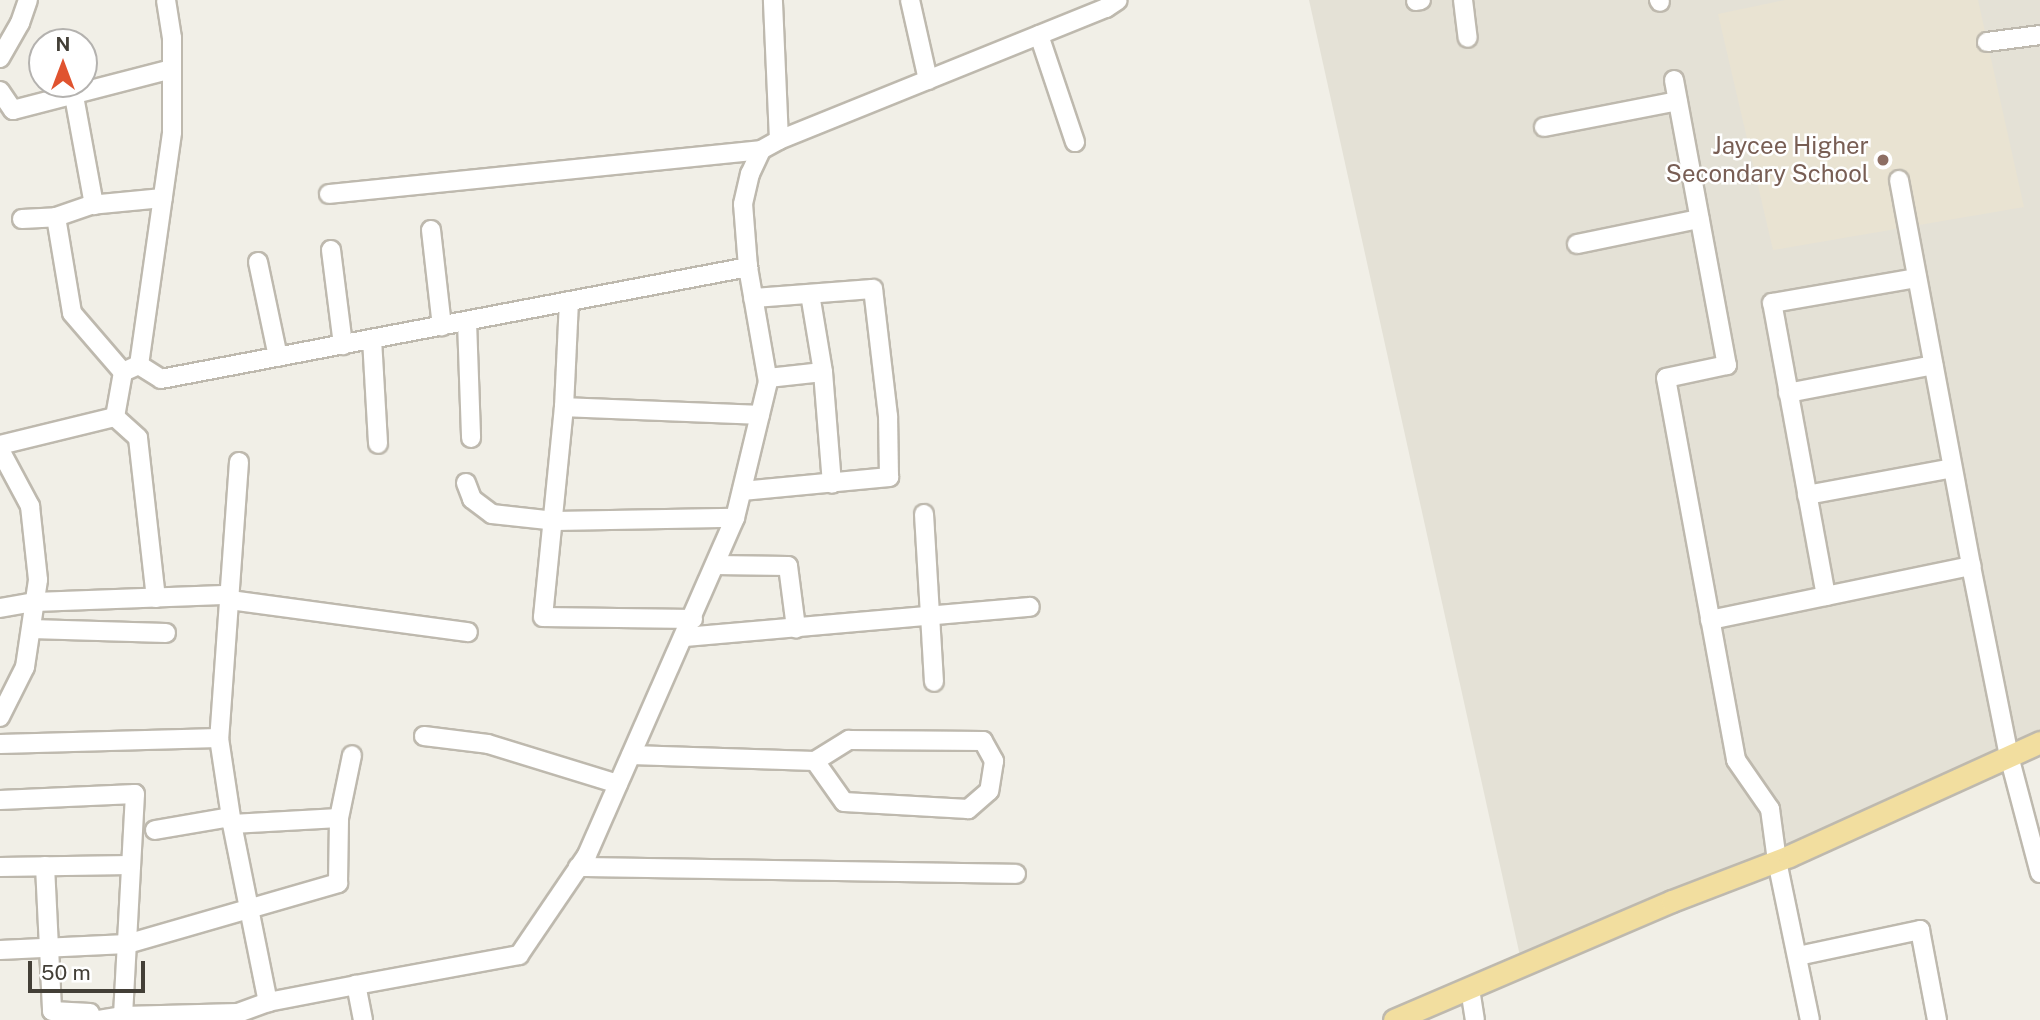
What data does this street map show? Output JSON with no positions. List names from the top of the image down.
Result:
{
  "places": ["Jaycee Higher Secondary School"],
  "scale_bar": "50 m",
  "north": "top"
}
